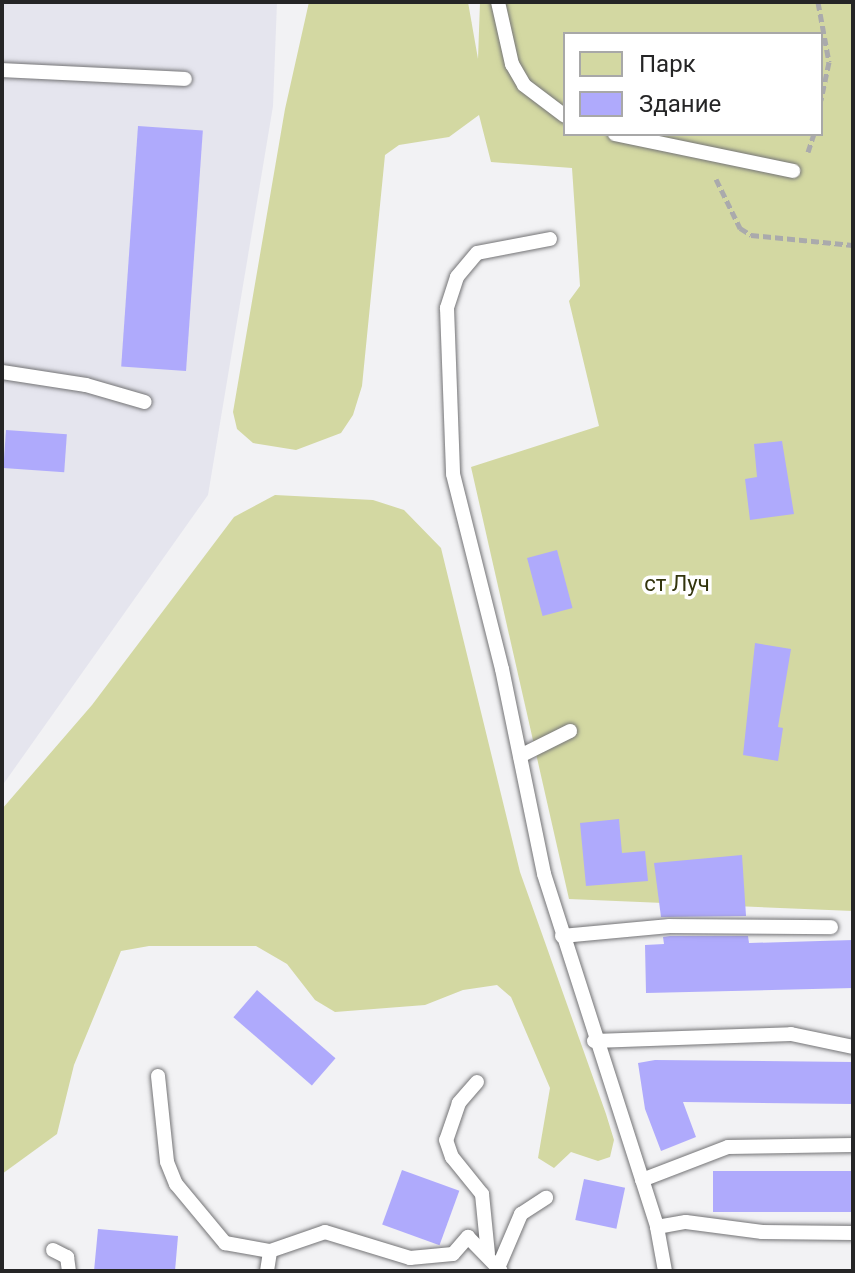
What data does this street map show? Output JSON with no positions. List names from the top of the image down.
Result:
{
  "parks": ["ст Луч"],
  "legend": ["Парк", "Здание"]
}
